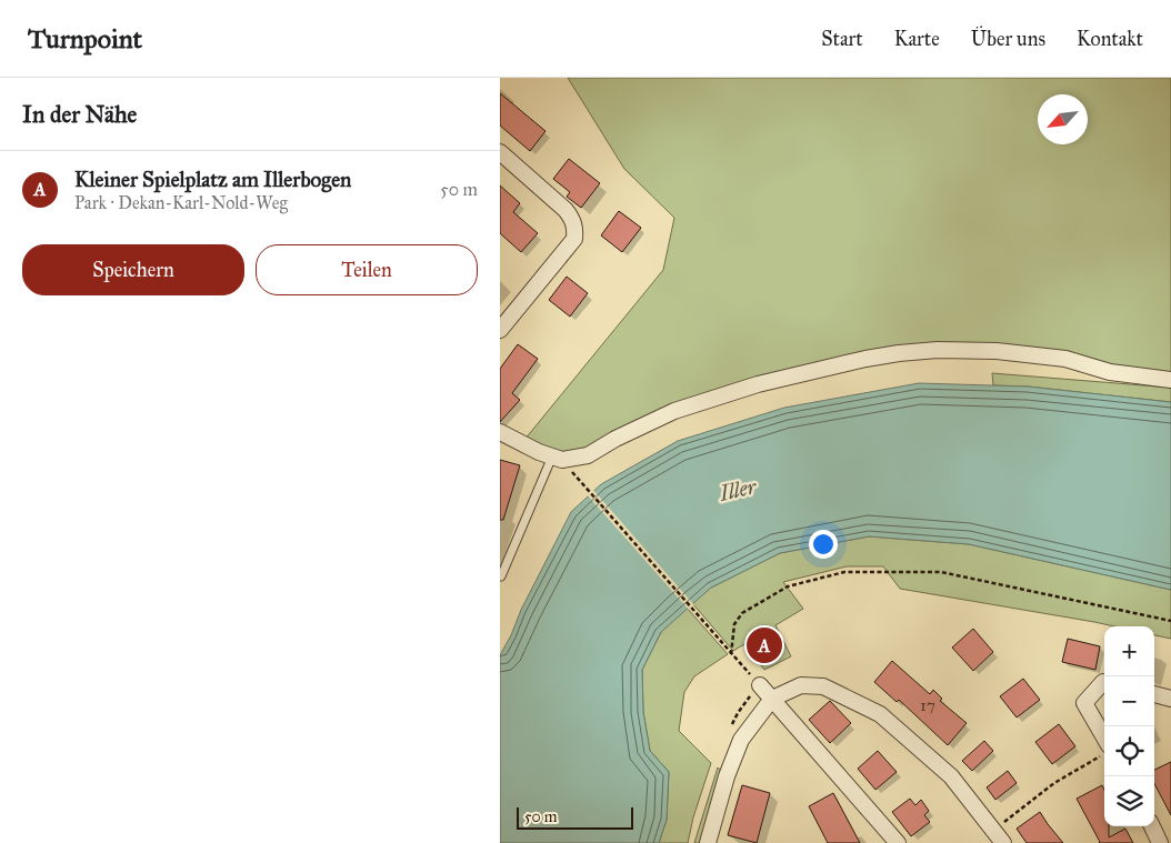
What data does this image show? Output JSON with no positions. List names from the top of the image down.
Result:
{
  "water": ["Iller"],
  "house_numbers": ["17"],
  "scale_bar": "50 m",
  "north": "bottom left",
  "page": {
    "header": "Turnpoint",
    "nav": [
      "Start",
      "Karte",
      "Über uns",
      "Kontakt"
    ],
    "heading": "In der Nähe",
    "list": [
      {
        "mark": "A",
        "name": "Kleiner Spielplatz am Illerbogen",
        "note": "Park · Dekan-Karl-Nold-Weg",
        "value": "50 m"
      }
    ],
    "buttons": ["Speichern", "Teilen"],
    "pins": "A",
    "map_buttons": ["+", "−"],
    "scale": "50 m"
  }
}
